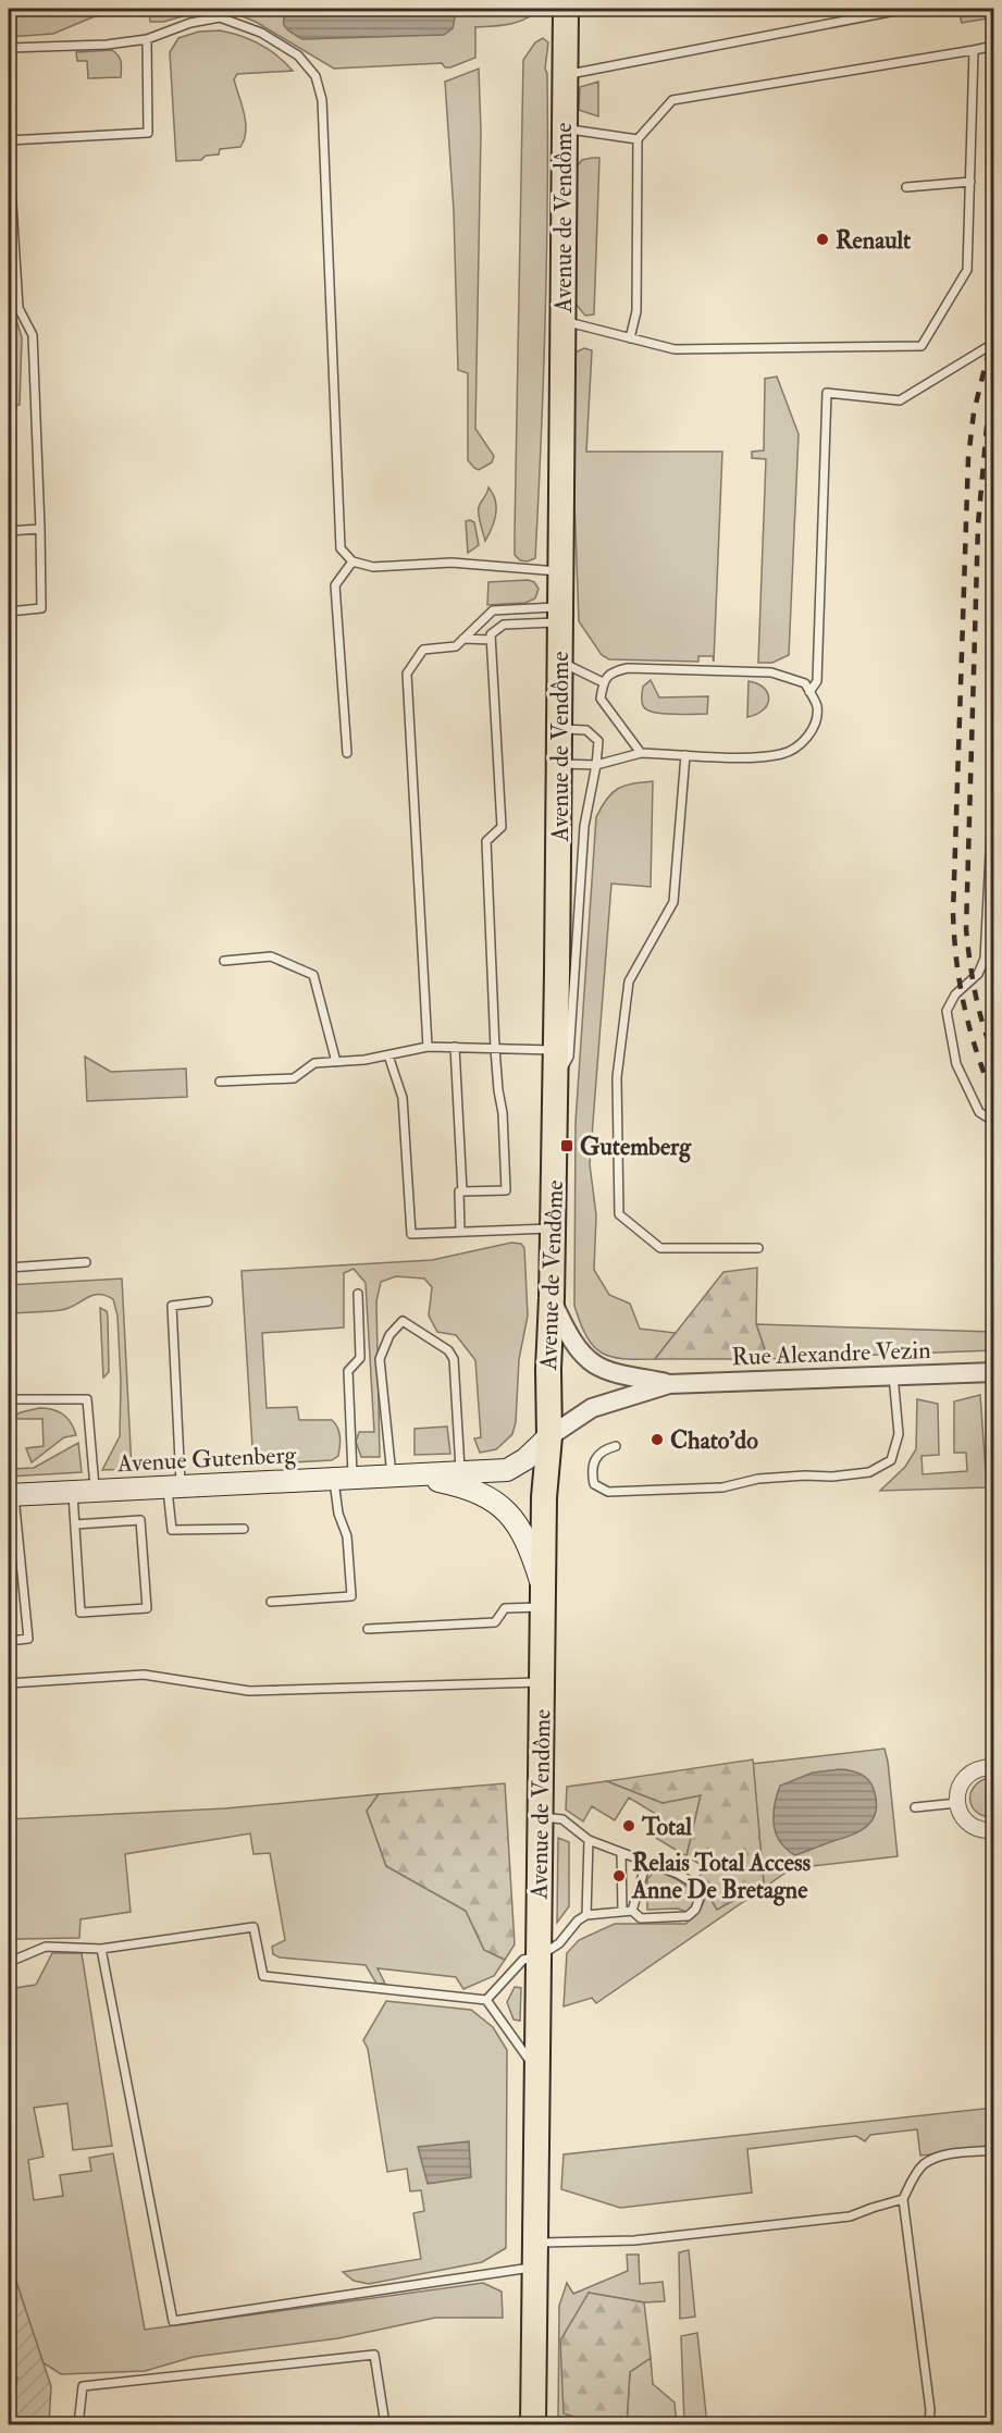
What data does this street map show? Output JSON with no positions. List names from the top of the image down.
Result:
{
  "streets": {
    "main road": ["Avenue de Vendôme", "Avenue Gutenberg"],
    "street": ["Rue Alexandre Vezin"]
  },
  "crossings": [
    ["Avenue de Vendôme", "Rue Alexandre Vezin"],
    ["Avenue de Vendôme", "Avenue Gutenberg"],
    ["Rue Alexandre Vezin", "Avenue Gutenberg"]
  ],
  "places": {
    "other": [
      "Renault",
      "Chato'do",
      "Total",
      "Relais Total Access Anne De Bretagne"
    ],
    "transit": ["Gutemberg"]
  }
}
